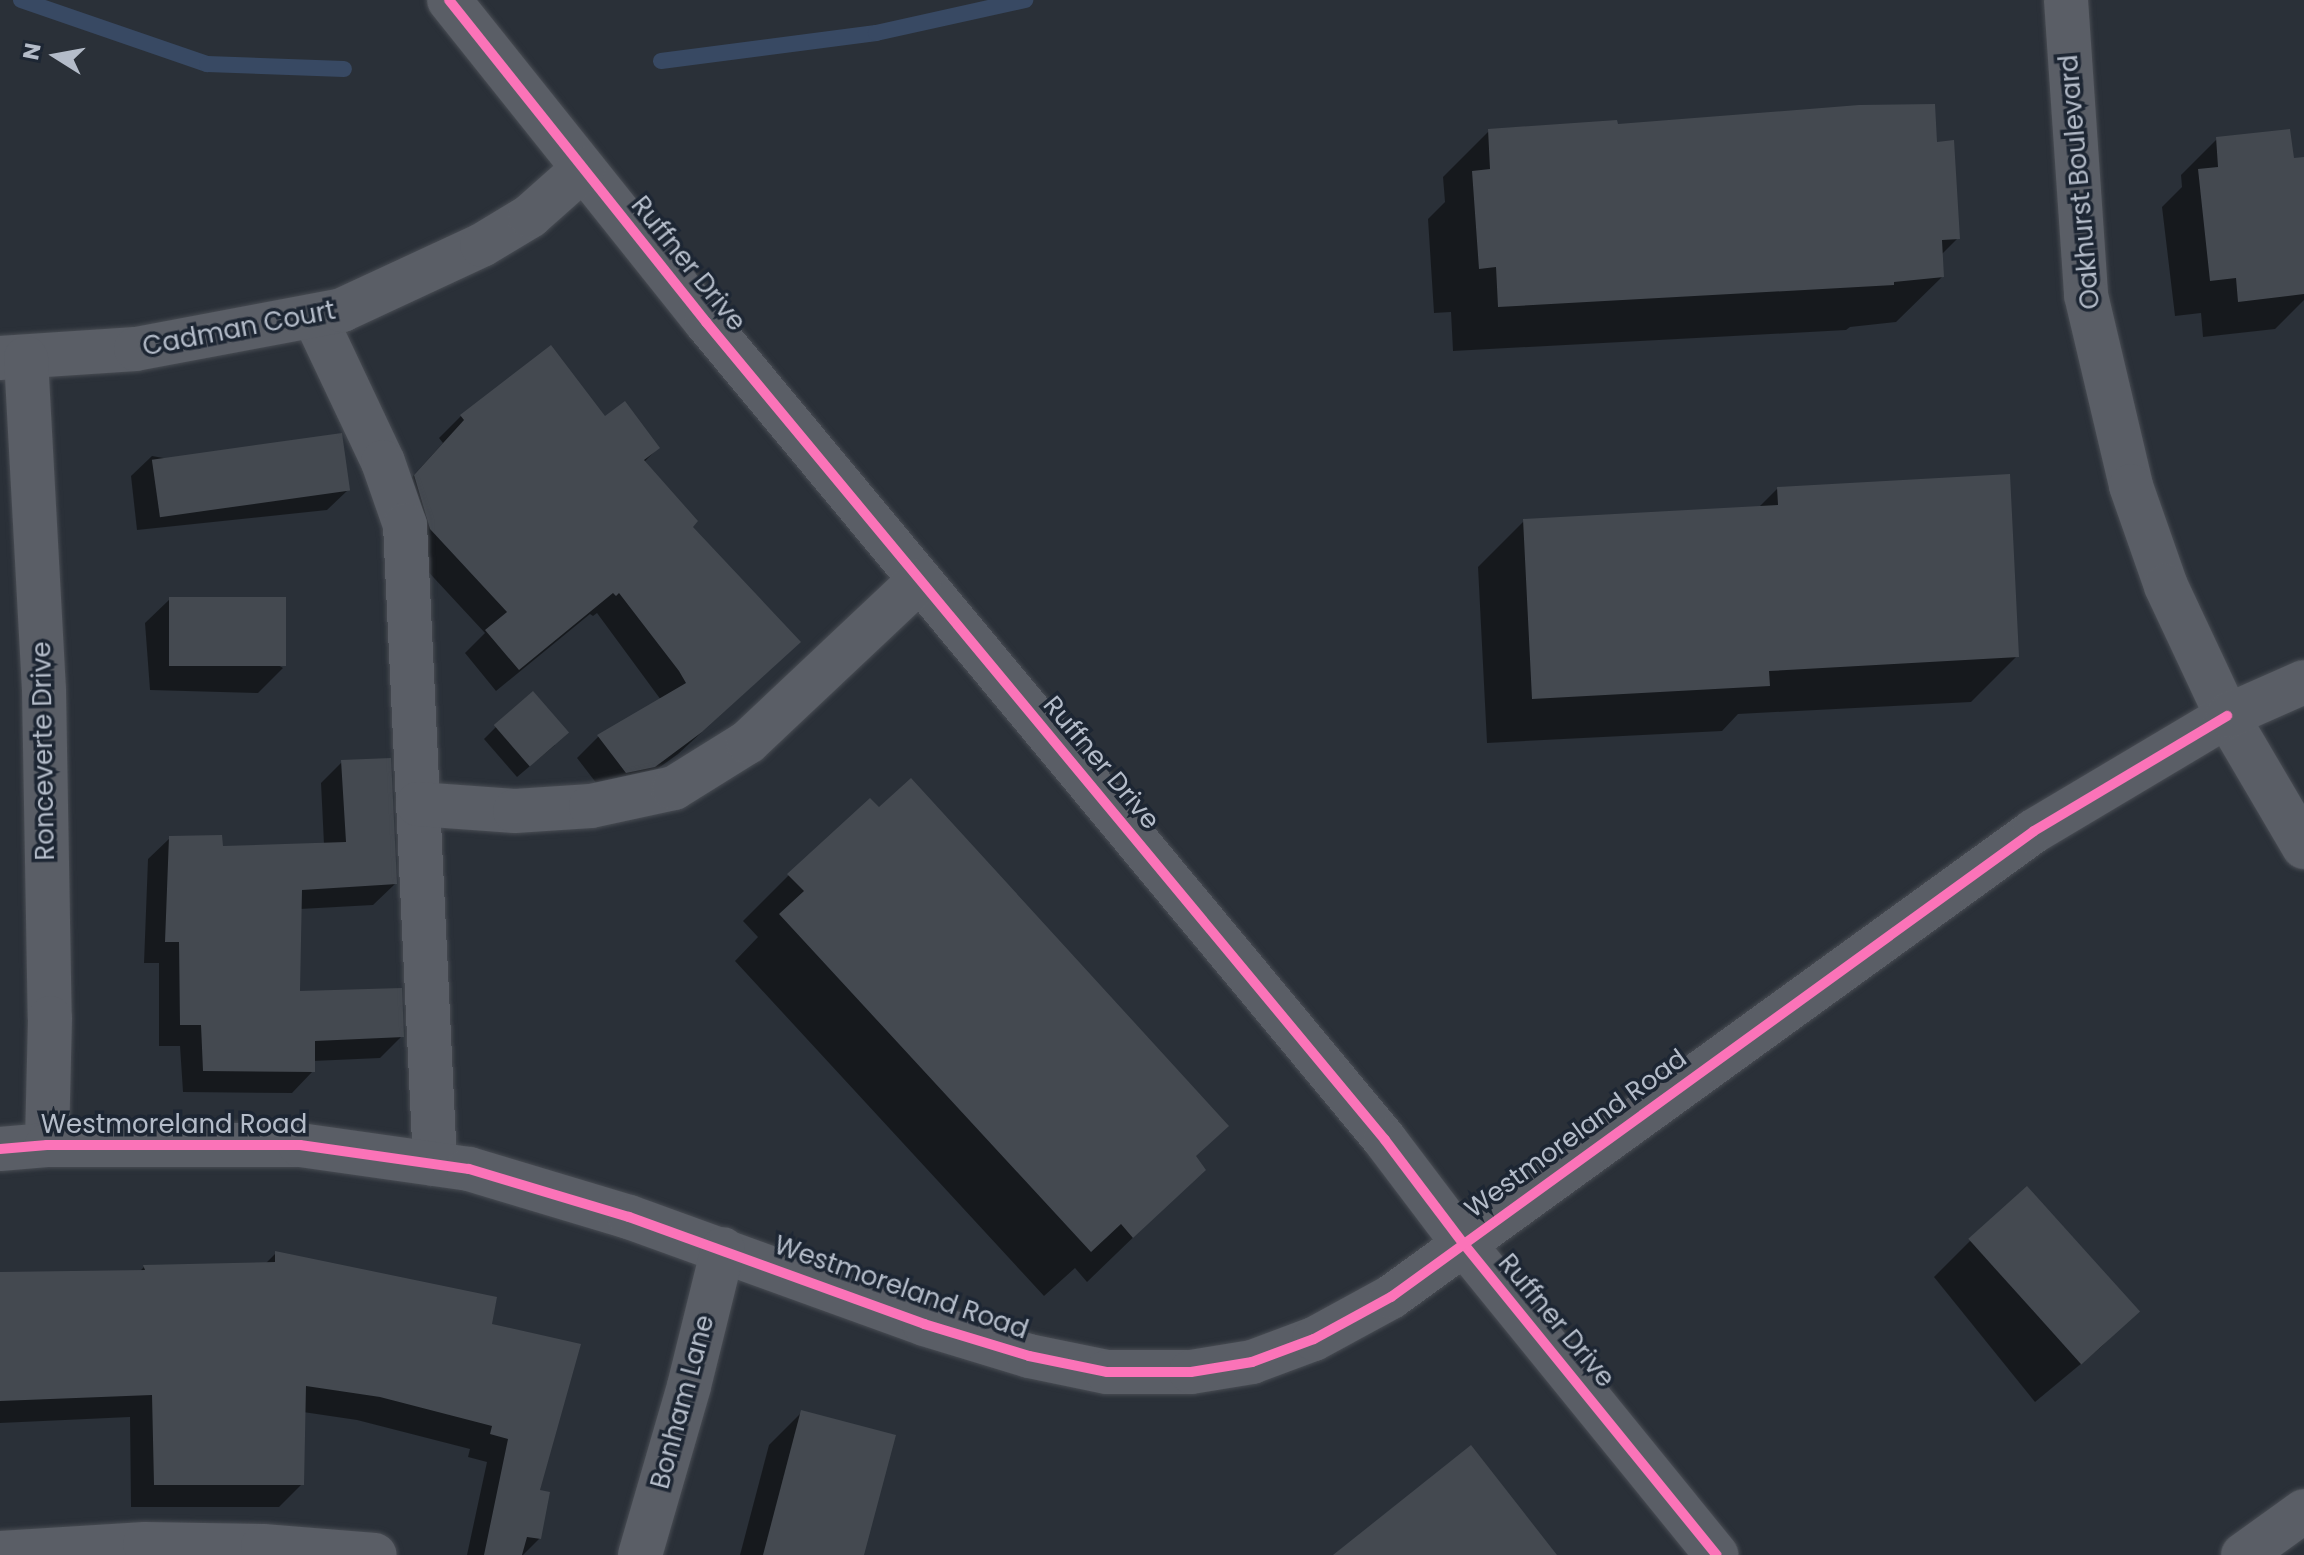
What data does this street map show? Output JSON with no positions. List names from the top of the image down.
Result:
{
  "streets": {
    "street": [
      "Oakhurst Boulevard",
      "Ruffner Drive",
      "Cadman Court",
      "Ronceverte Drive",
      "Westmoreland Road",
      "Bonham Lane"
    ]
  },
  "crossings": [
    ["Oakhurst Boulevard", "Westmoreland Road"],
    ["Ruffner Drive", "Cadman Court"],
    ["Ruffner Drive", "Westmoreland Road"],
    ["Cadman Court", "Ronceverte Drive"],
    ["Ronceverte Drive", "Westmoreland Road"],
    ["Westmoreland Road", "Bonham Lane"]
  ],
  "north": "left"
}
